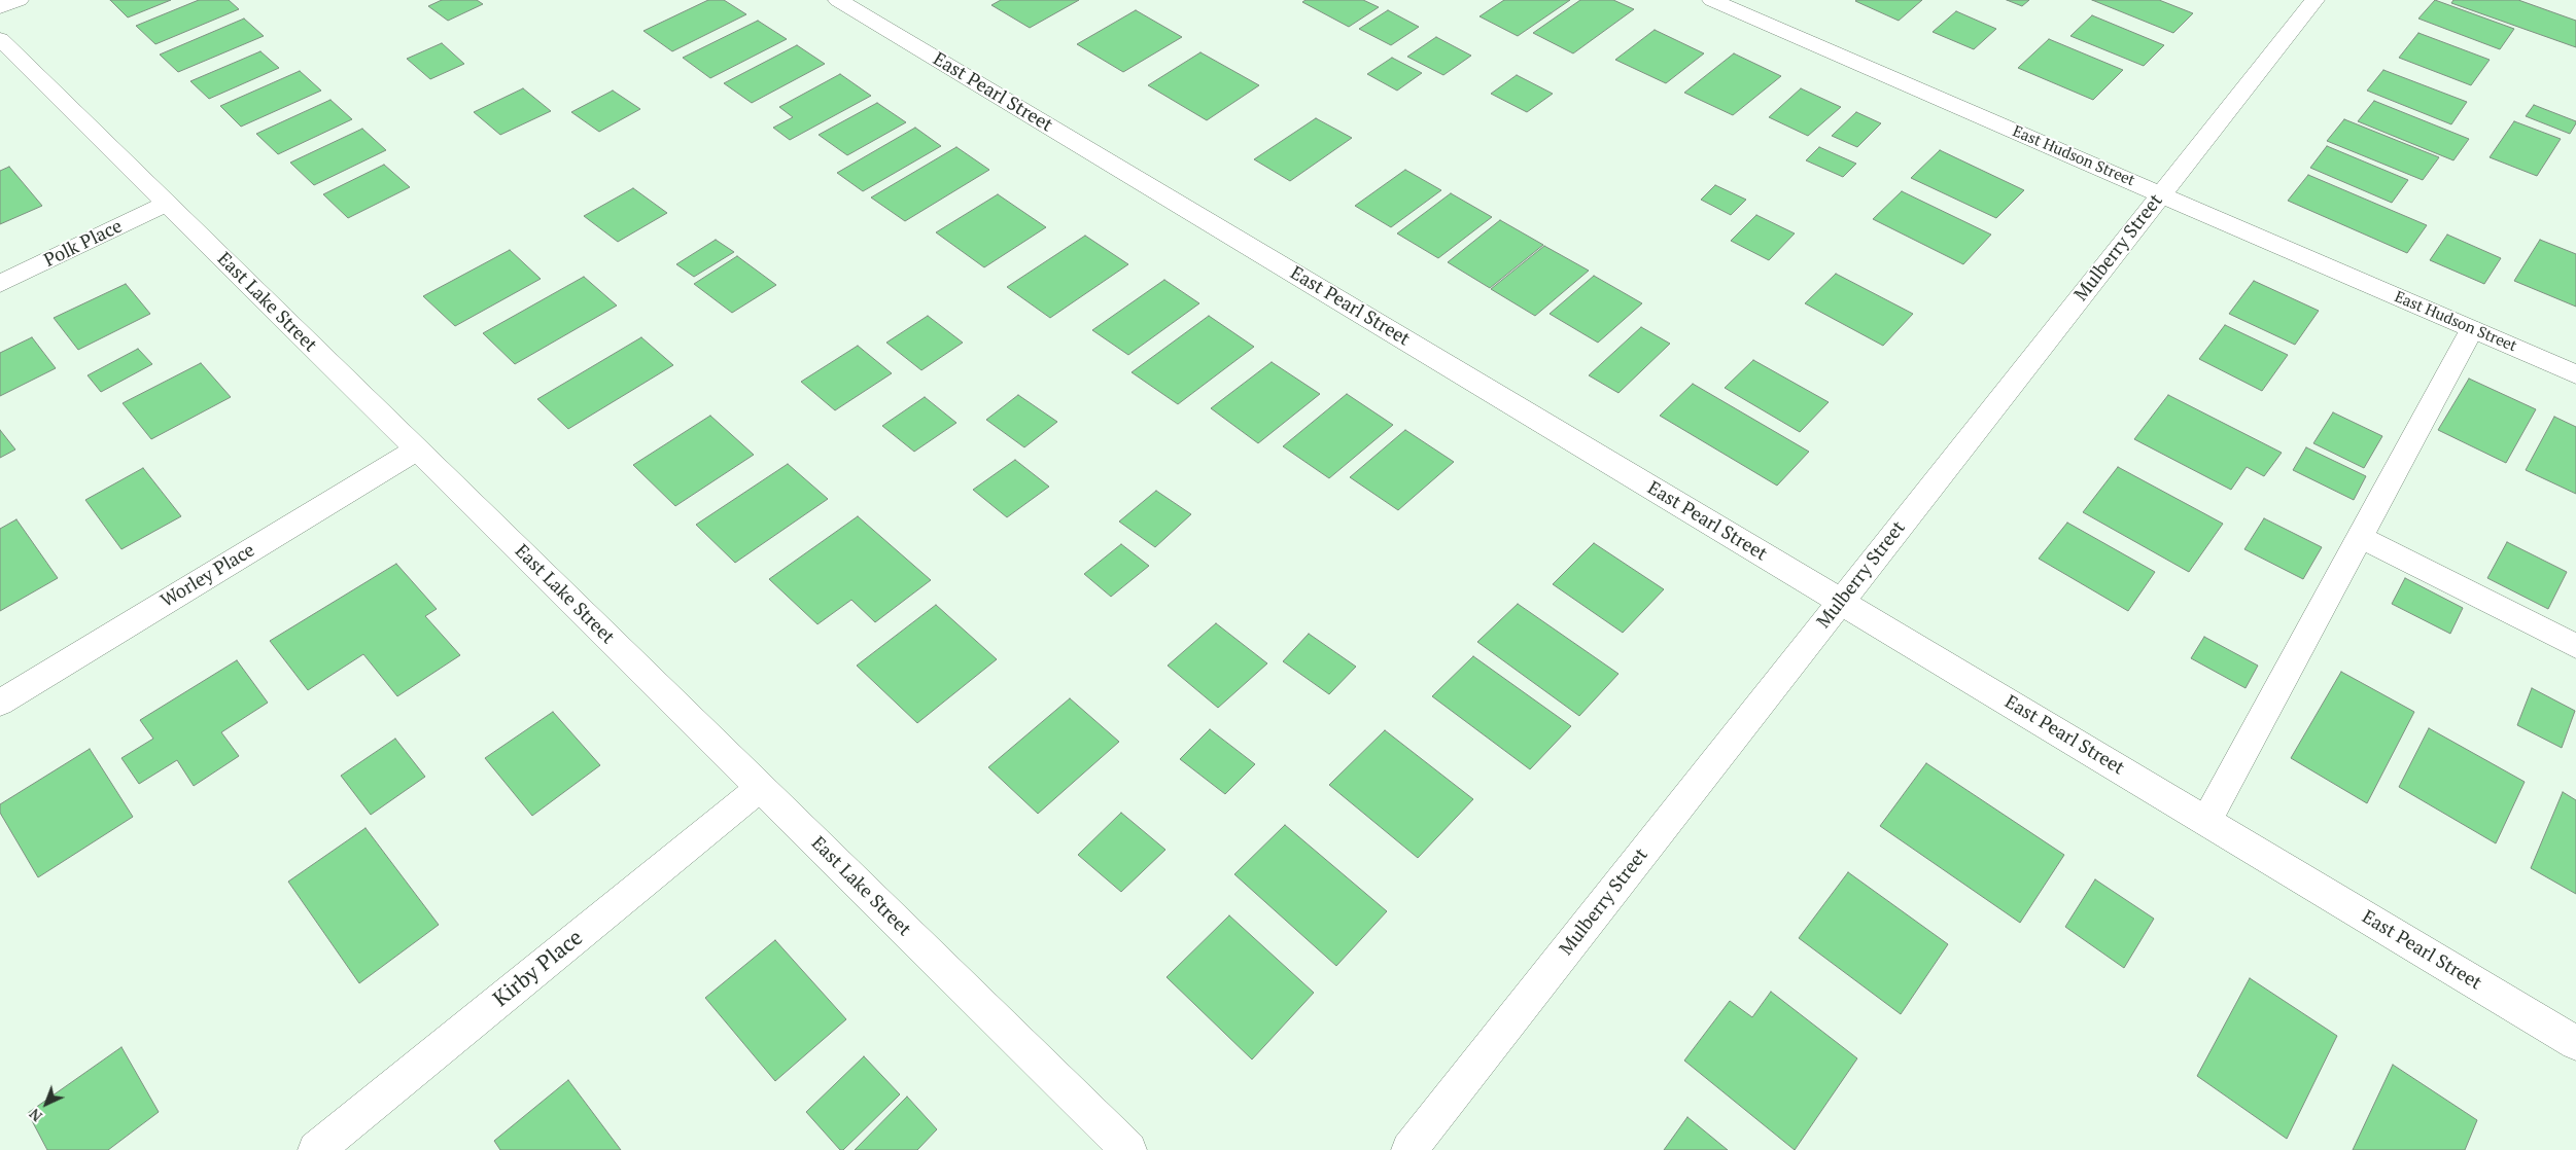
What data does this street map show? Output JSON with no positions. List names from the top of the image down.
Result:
{
  "streets": {
    "street": [
      "East Pearl Street",
      "East Hudson Street",
      "Polk Place",
      "Mulberry Street",
      "East Lake Street",
      "Worley Place",
      "Kirby Place"
    ]
  },
  "crossings": [
    ["East Pearl Street", "Mulberry Street"],
    ["East Hudson Street", "Mulberry Street"],
    ["Polk Place", "East Lake Street"],
    ["East Lake Street", "Worley Place"],
    ["East Lake Street", "Kirby Place"]
  ],
  "north": "bottom left"
}
